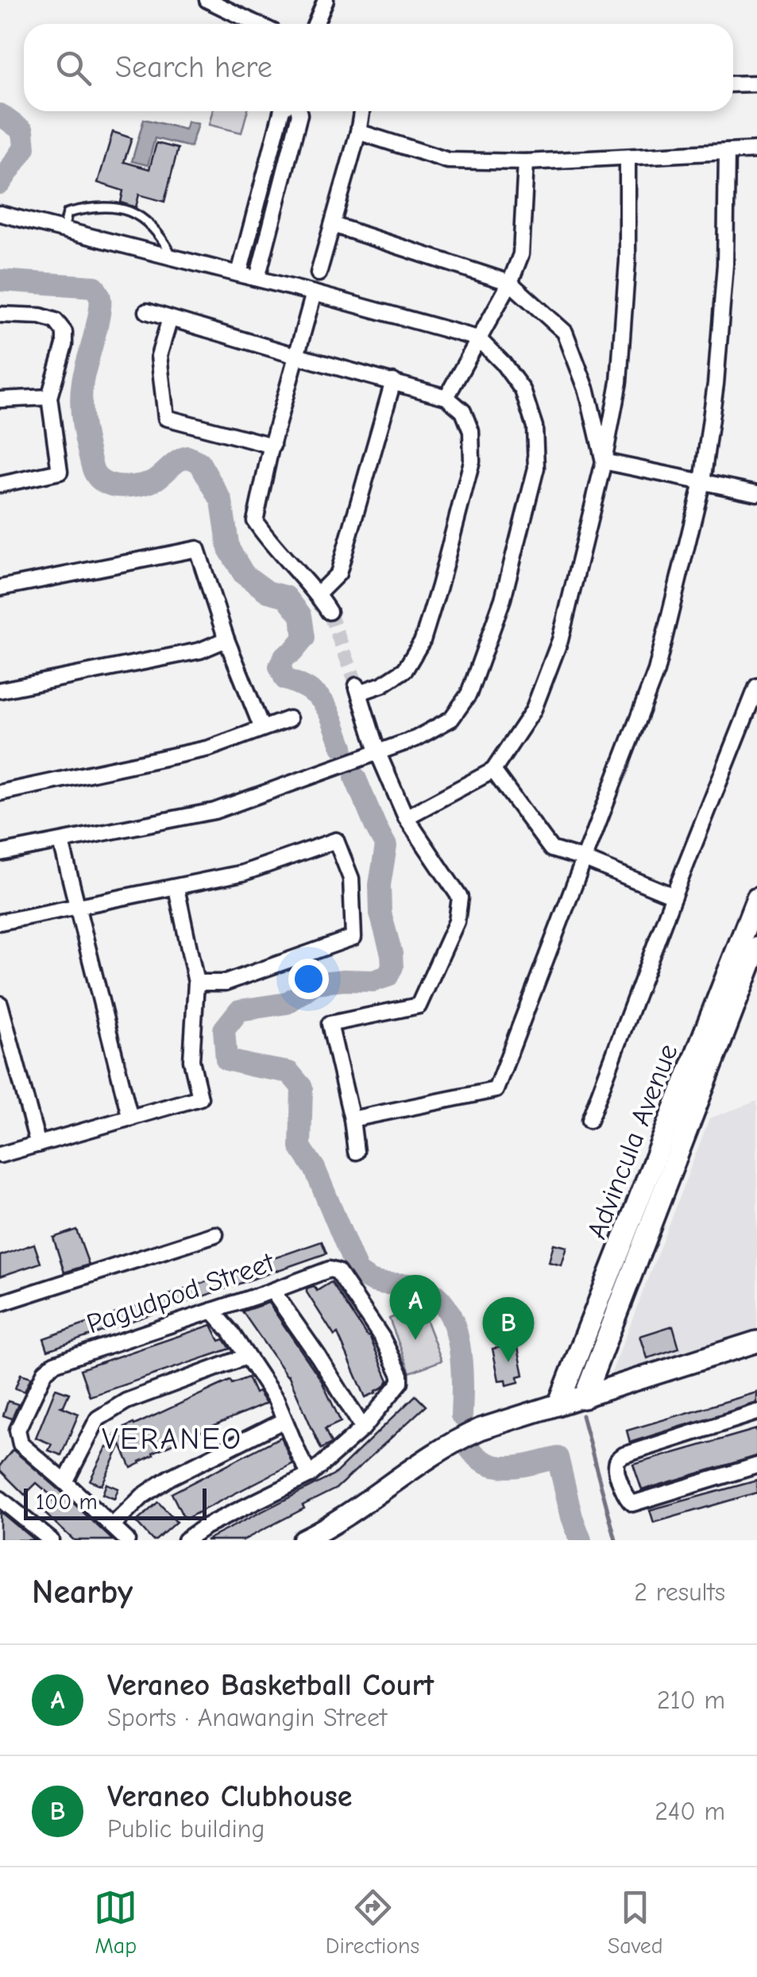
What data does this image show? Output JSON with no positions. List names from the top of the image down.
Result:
{
  "streets": {
    "main road": ["Advincula Avenue"],
    "street": ["Pagudpod Street"]
  },
  "districts": ["VERANEO"],
  "scale_bar": "100 m",
  "page": {
    "search": "Search here",
    "pins": ["A", "B"],
    "scale": "100 m",
    "heading": ["Nearby", "2 results"],
    "list": [
      {
        "mark": "A",
        "name": "Veraneo Basketball Court",
        "note": "Sports · Anawangin Street",
        "value": "210 m"
      },
      {
        "mark": "B",
        "name": "Veraneo Clubhouse",
        "note": "Public building",
        "value": "240 m"
      }
    ],
    "nav": ["Map", "Directions", "Saved"]
  }
}
